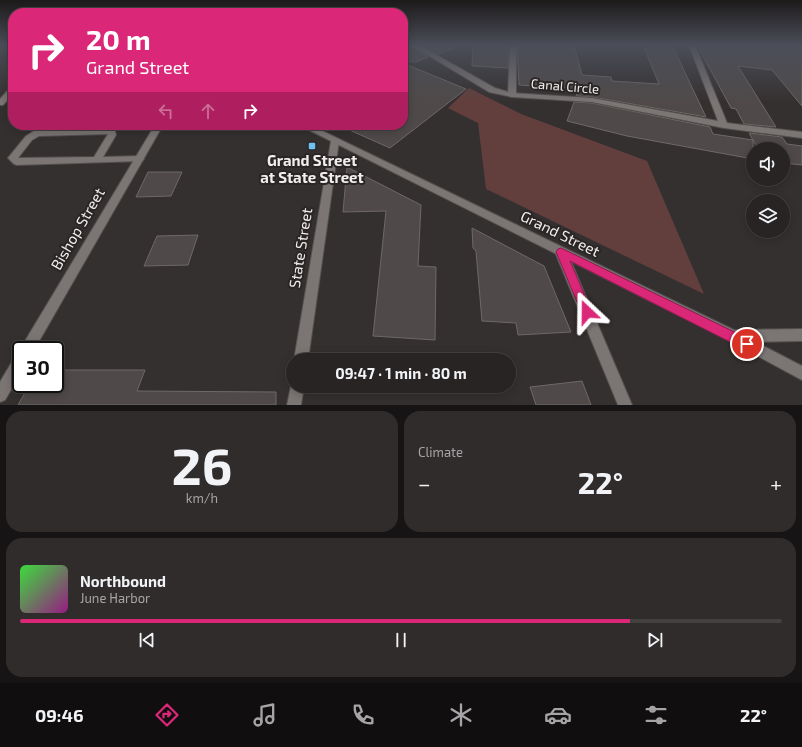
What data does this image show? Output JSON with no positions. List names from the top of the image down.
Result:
{
  "streets": {
    "street": [
      "Canal Circle",
      "Bishop Street",
      "Grand Street",
      "State Street"
    ]
  },
  "crossings": [
    ["Grand Street", "State Street"]
  ],
  "places": {
    "transit": ["Grand Street at State Street"]
  },
  "page": {
    "turn": ["20 m", "Grand Street"],
    "limit": "30",
    "trip": "09:47 · 1 min · 80 m",
    "tile": [
      ["26", "km/h"],
      "Climate"
    ],
    "heat": ["−", "22°", "+"],
    "song": ["Northbound", "June Harbor"],
    "tabs": ["09:46", "22°"]
  }
}
